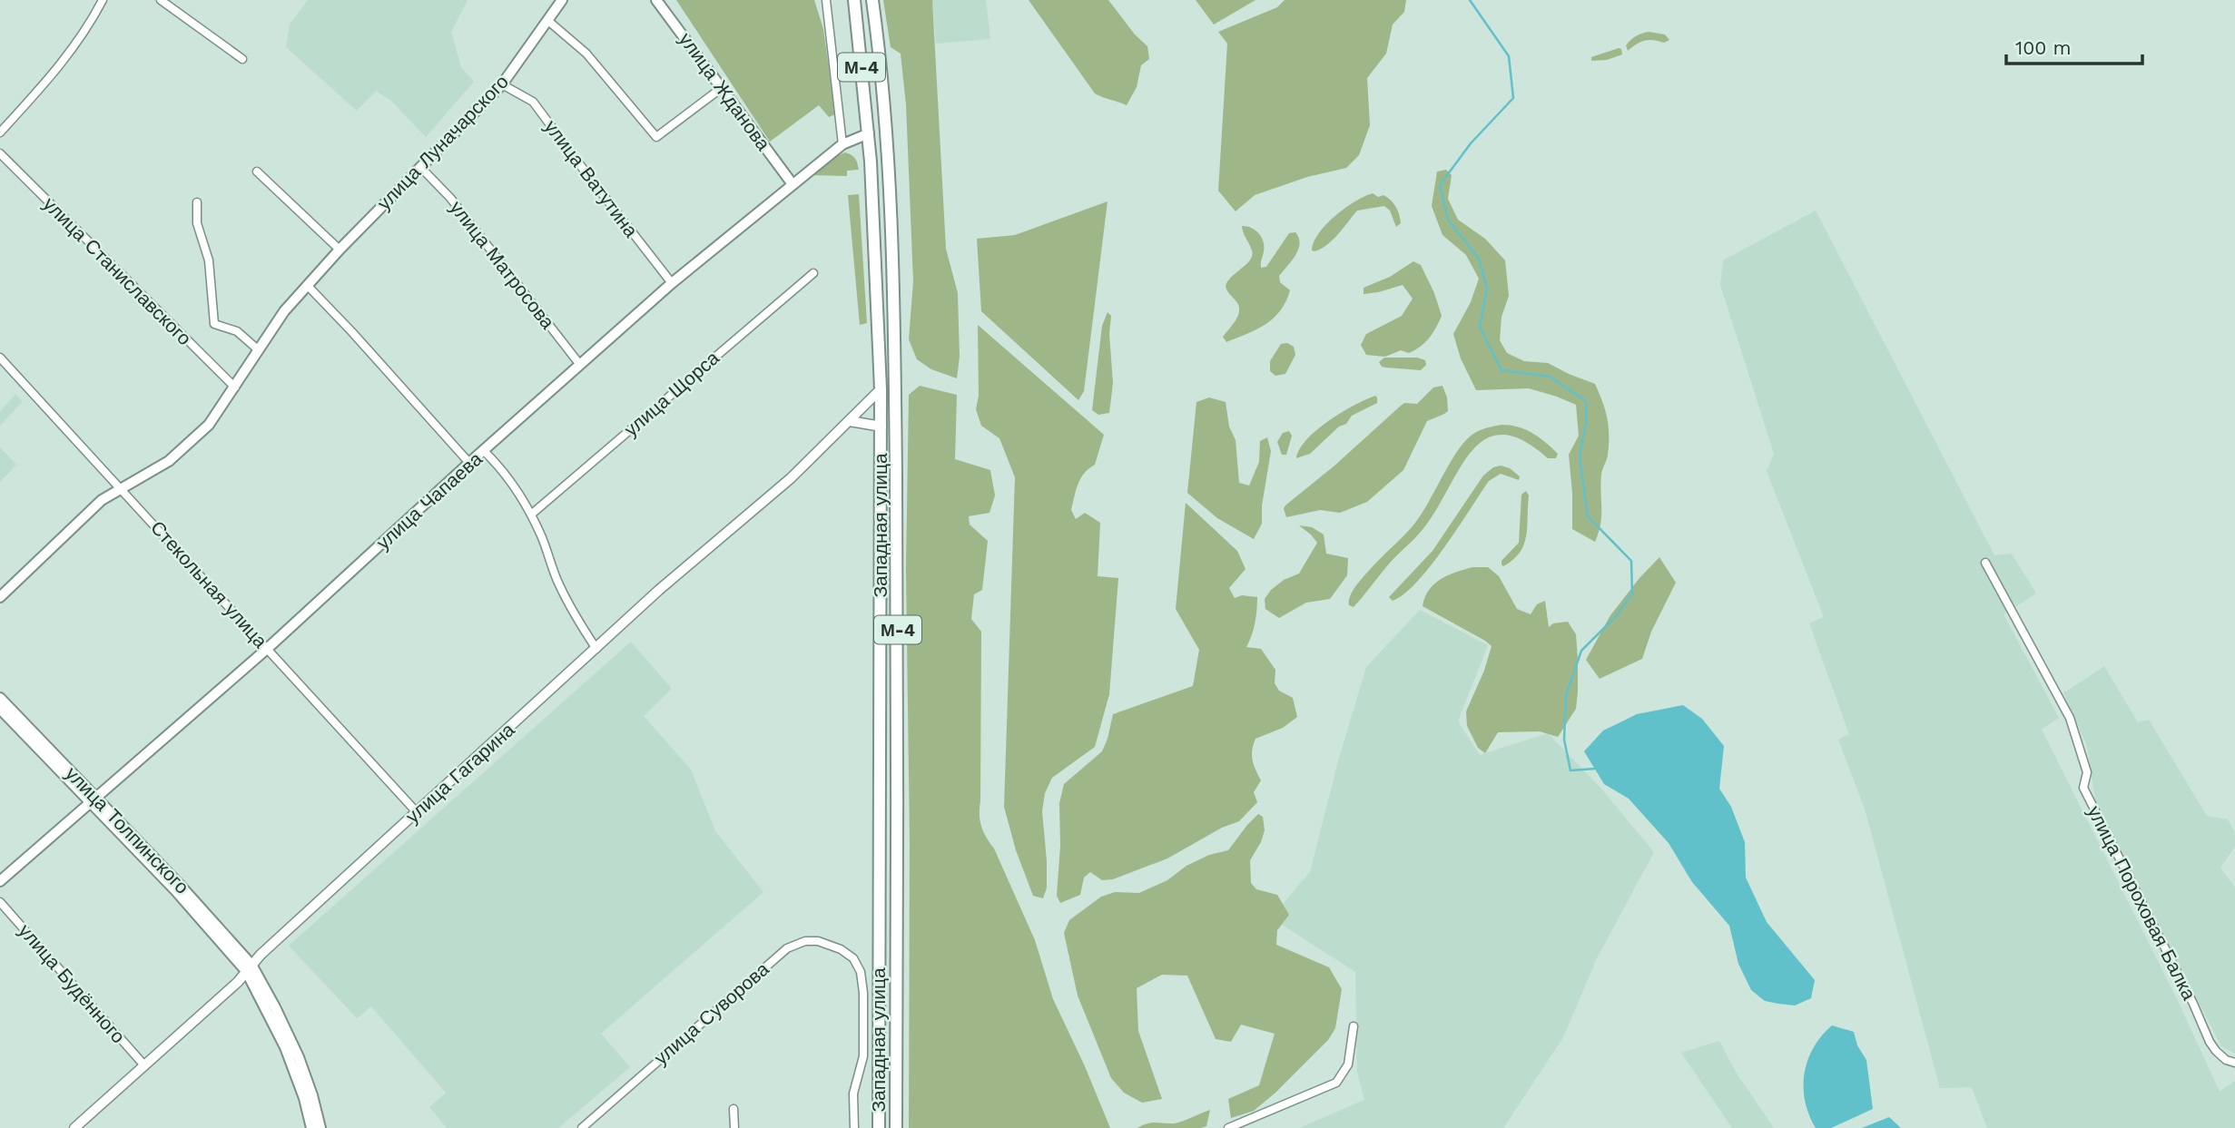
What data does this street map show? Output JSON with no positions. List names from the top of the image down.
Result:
{
  "streets": {
    "main road": [
      "М-4",
      "улица Жданова",
      "улица Луначарского",
      "улица Чапаева",
      "Западная улица",
      "улица Толпинского"
    ],
    "street": [
      "улица Ватутина",
      "улица Матросова",
      "улица Станиславского",
      "улица Щорса",
      "Стекольная улица",
      "улица Гагарина",
      "улица Пороховая Балка",
      "улица Будённого",
      "улица Суворова"
    ]
  },
  "crossings": [
    ["улица Жданова", "улица Чапаева"],
    ["улица Луначарского", "улица Ватутина"],
    ["улица Луначарского", "улица Матросова"],
    ["улица Луначарского", "улица Станиславского"],
    ["улица Луначарского", "Стекольная улица"],
    ["улица Ватутина", "улица Чапаева"],
    ["улица Матросова", "улица Чапаева"],
    ["улица Чапаева", "Западная улица"],
    ["улица Чапаева", "Стекольная улица"],
    ["улица Чапаева", "улица Толпинского"],
    ["Западная улица", "улица Гагарина"],
    ["Западная улица", "улица Суворова"],
    ["Стекольная улица", "улица Гагарина"],
    ["улица Гагарина", "улица Толпинского"],
    ["улица Гагарина", "улица Будённого"]
  ],
  "scale_bar": "100 m"
}
